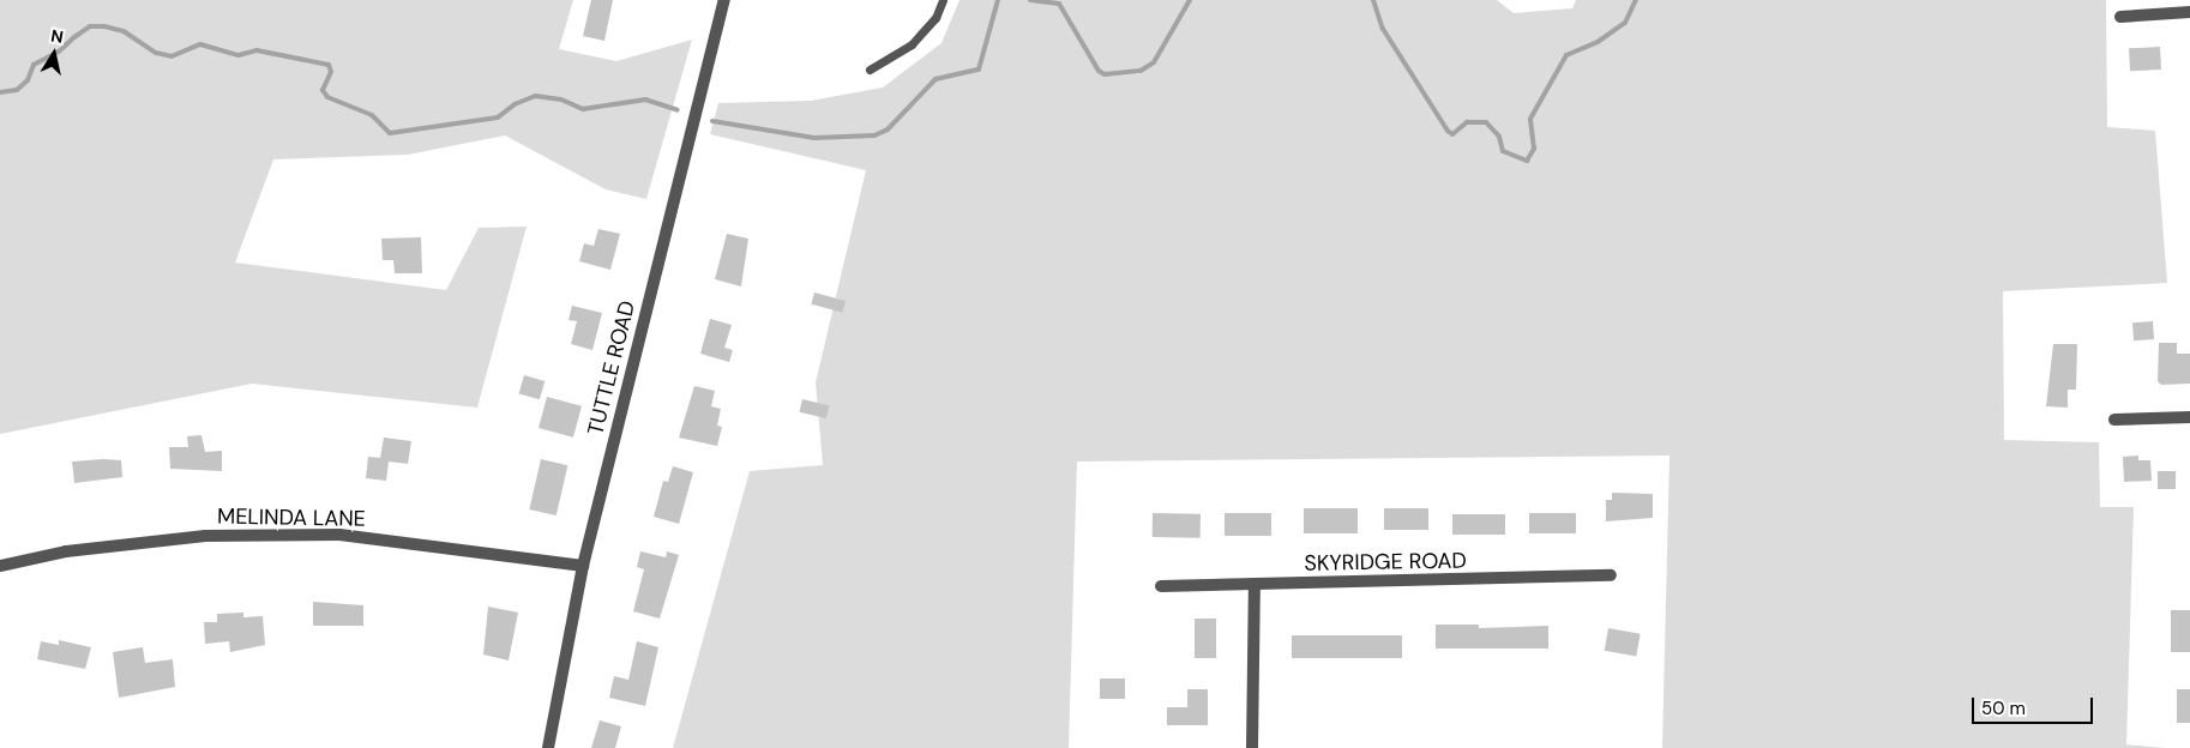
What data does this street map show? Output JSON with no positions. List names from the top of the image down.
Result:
{
  "streets": {
    "street": ["TUTTLE ROAD", "MELINDA LANE", "SKYRIDGE ROAD"]
  },
  "crossings": [
    ["TUTTLE ROAD", "MELINDA LANE"]
  ],
  "scale_bar": "50 m",
  "north": "top"
}
